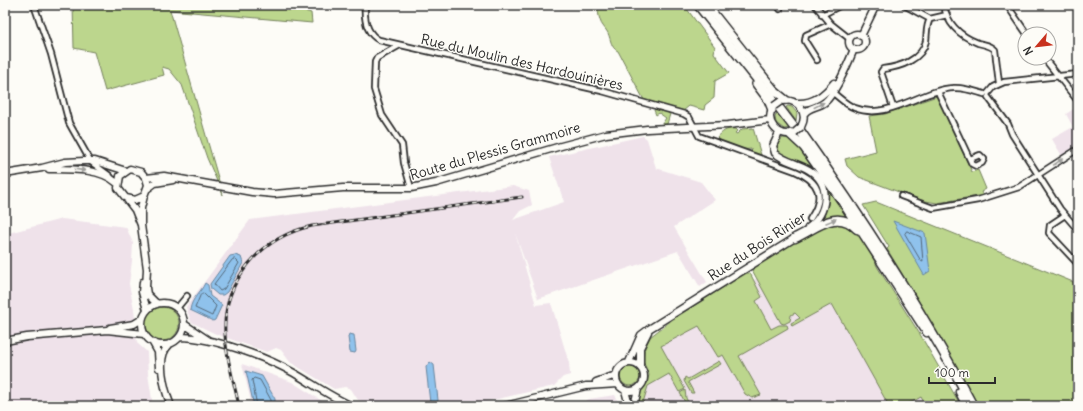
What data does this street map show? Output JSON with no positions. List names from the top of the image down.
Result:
{
  "streets": {
    "street": ["Rue du Moulin des Hardouinières", "Route du Plessis Grammoire", "Rue du Bois Rinier"]
  },
  "crossings": [
    ["Rue du Moulin des Hardouinières", "Route du Plessis Grammoire"]
  ],
  "scale_bar": "100 m",
  "north": "bottom left"
}
